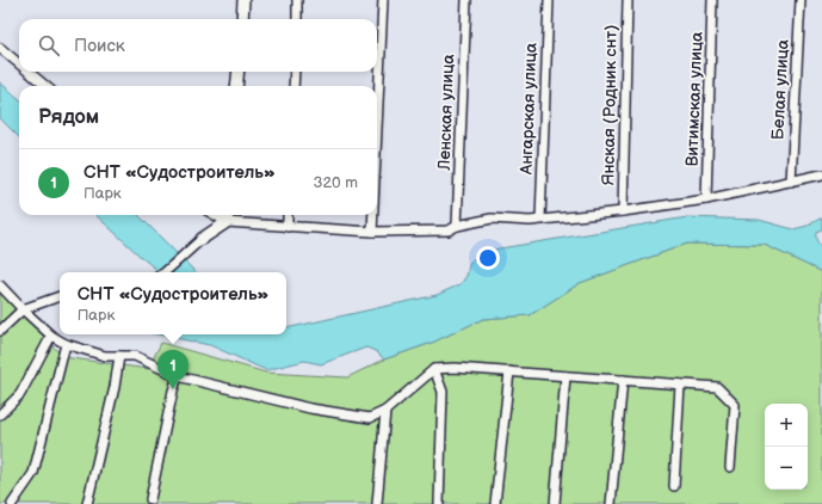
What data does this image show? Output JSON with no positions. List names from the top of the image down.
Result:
{
  "streets": {
    "street": [
      "Белая улица",
      "Витимская улица",
      "Янская (Родник снт)",
      "Ангарская улица",
      "Ленская улица"
    ]
  },
  "page": {
    "search": "Поиск",
    "heading": "Рядом",
    "list": [
      {
        "mark": "1",
        "name": "СНТ «Судостроитель»",
        "note": "Парк",
        "value": "320 m"
      }
    ],
    "popup": ["СНТ «Судостроитель»", "Парк"],
    "pins": "1",
    "map_buttons": ["+", "−"]
  }
}
